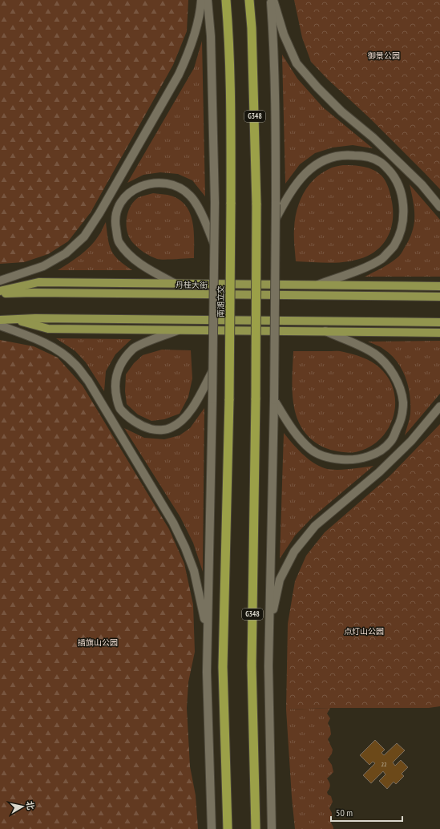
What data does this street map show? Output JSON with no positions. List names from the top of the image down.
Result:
{
  "streets": {
    "highway": ["G348", "南湖立交"],
    "main road": ["丹桂大街"]
  },
  "parks": ["御景公园", "点灯山公园", "插旗山公园"],
  "house_numbers": ["22"],
  "scale_bar": "50 m",
  "north": "right"
}
